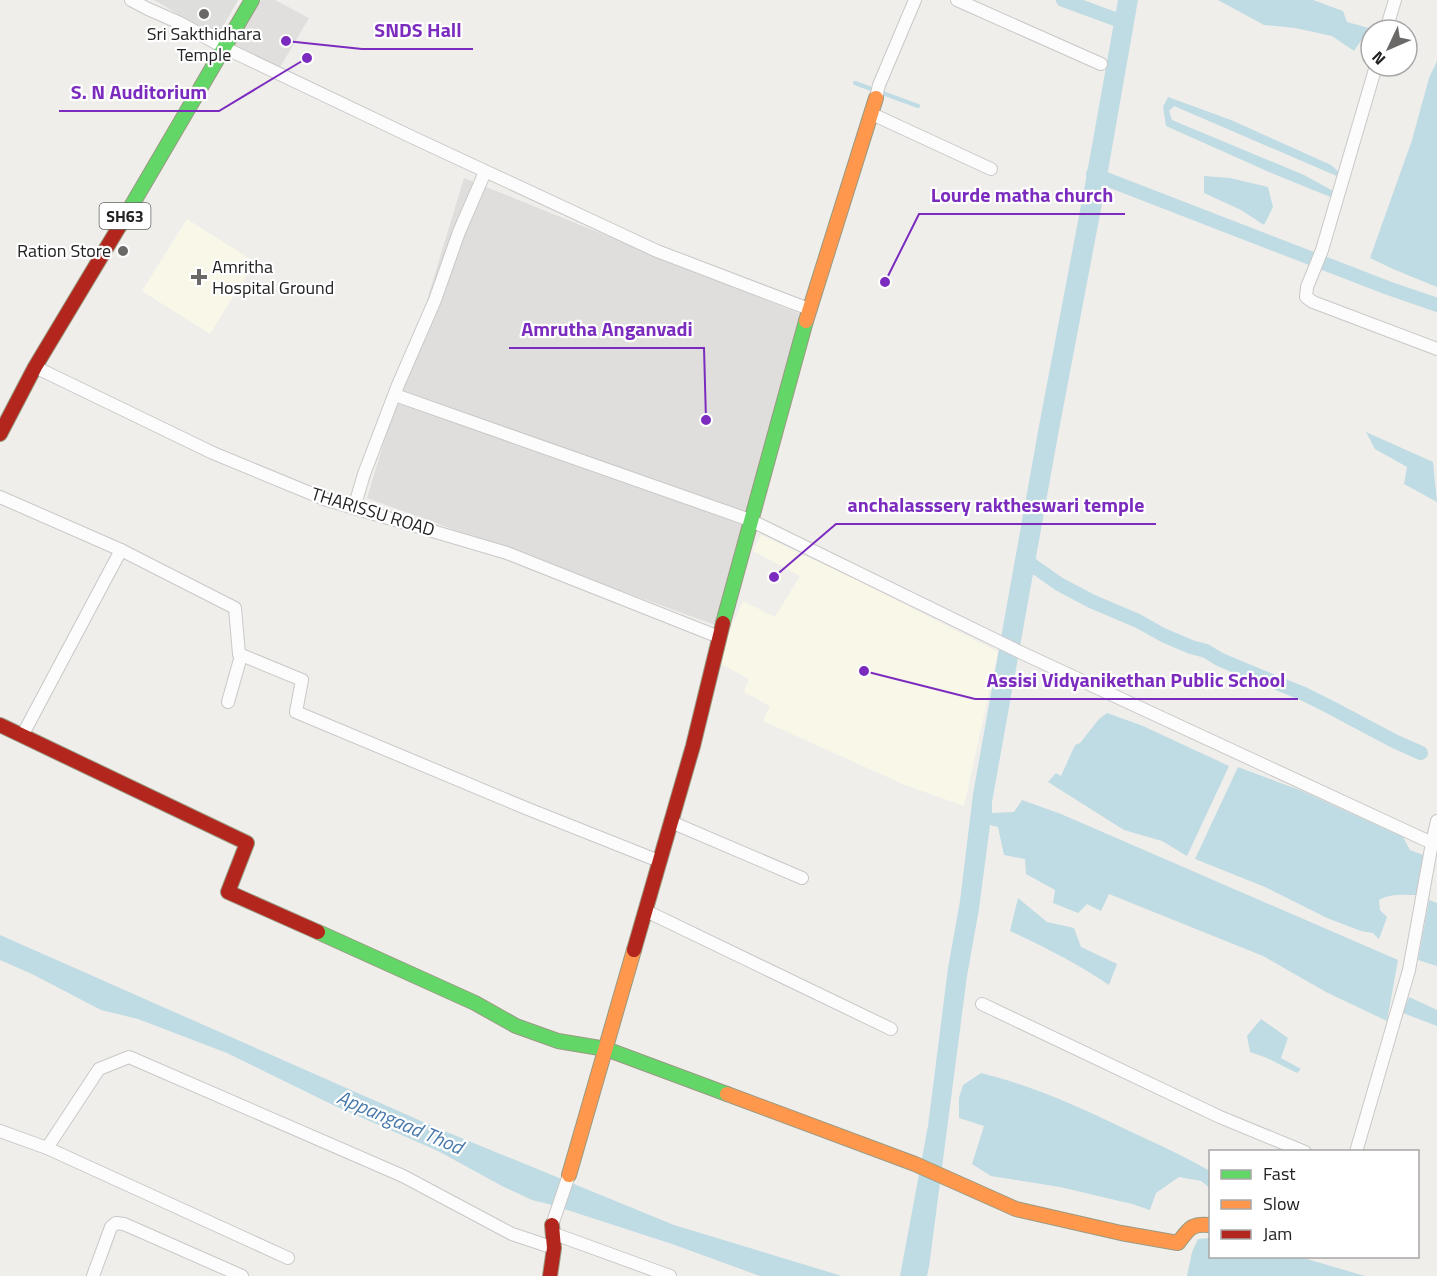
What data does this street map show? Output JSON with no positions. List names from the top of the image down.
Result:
{
  "streets": {
    "street": ["SH63", "THARISSU ROAD"]
  },
  "crossings": [
    ["SH63", "THARISSU ROAD"]
  ],
  "water": ["Appangaad Thod"],
  "places": {
    "other": [
      "Sri Sakthidhara Temple",
      "SNDS Hall",
      "S. N Auditorium",
      "Ration Store",
      "Lourde matha church",
      "Amrutha Anganvadi",
      "anchalasssery raktheswari temple",
      "Assisi Vidyanikethan Public School"
    ],
    "health": ["Amritha Hospital Ground"]
  },
  "legend": ["Fast", "Slow", "Jam"],
  "north": "bottom left"
}
